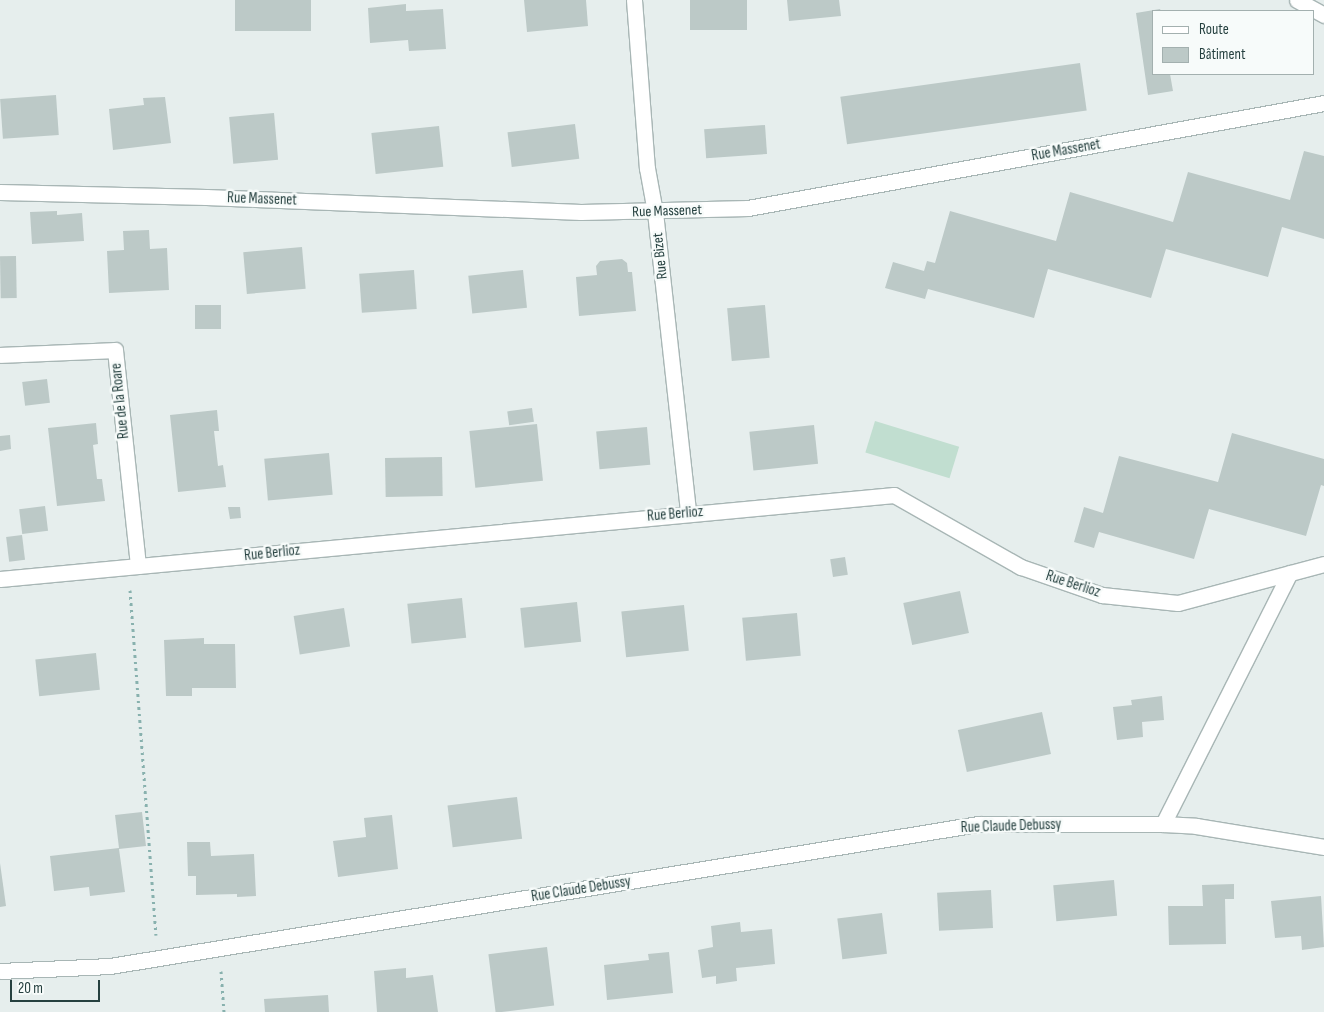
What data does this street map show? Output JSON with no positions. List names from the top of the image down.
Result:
{
  "streets": {
    "street": [
      "Rue Massenet",
      "Rue Bizet",
      "Rue de la Roare",
      "Rue Berlioz",
      "Rue Claude Debussy"
    ]
  },
  "crossings": [
    ["Rue Massenet", "Rue Bizet"],
    ["Rue Bizet", "Rue Berlioz"],
    ["Rue de la Roare", "Rue Berlioz"]
  ],
  "legend": ["Route", "Bâtiment"],
  "scale_bar": "20 m"
}
